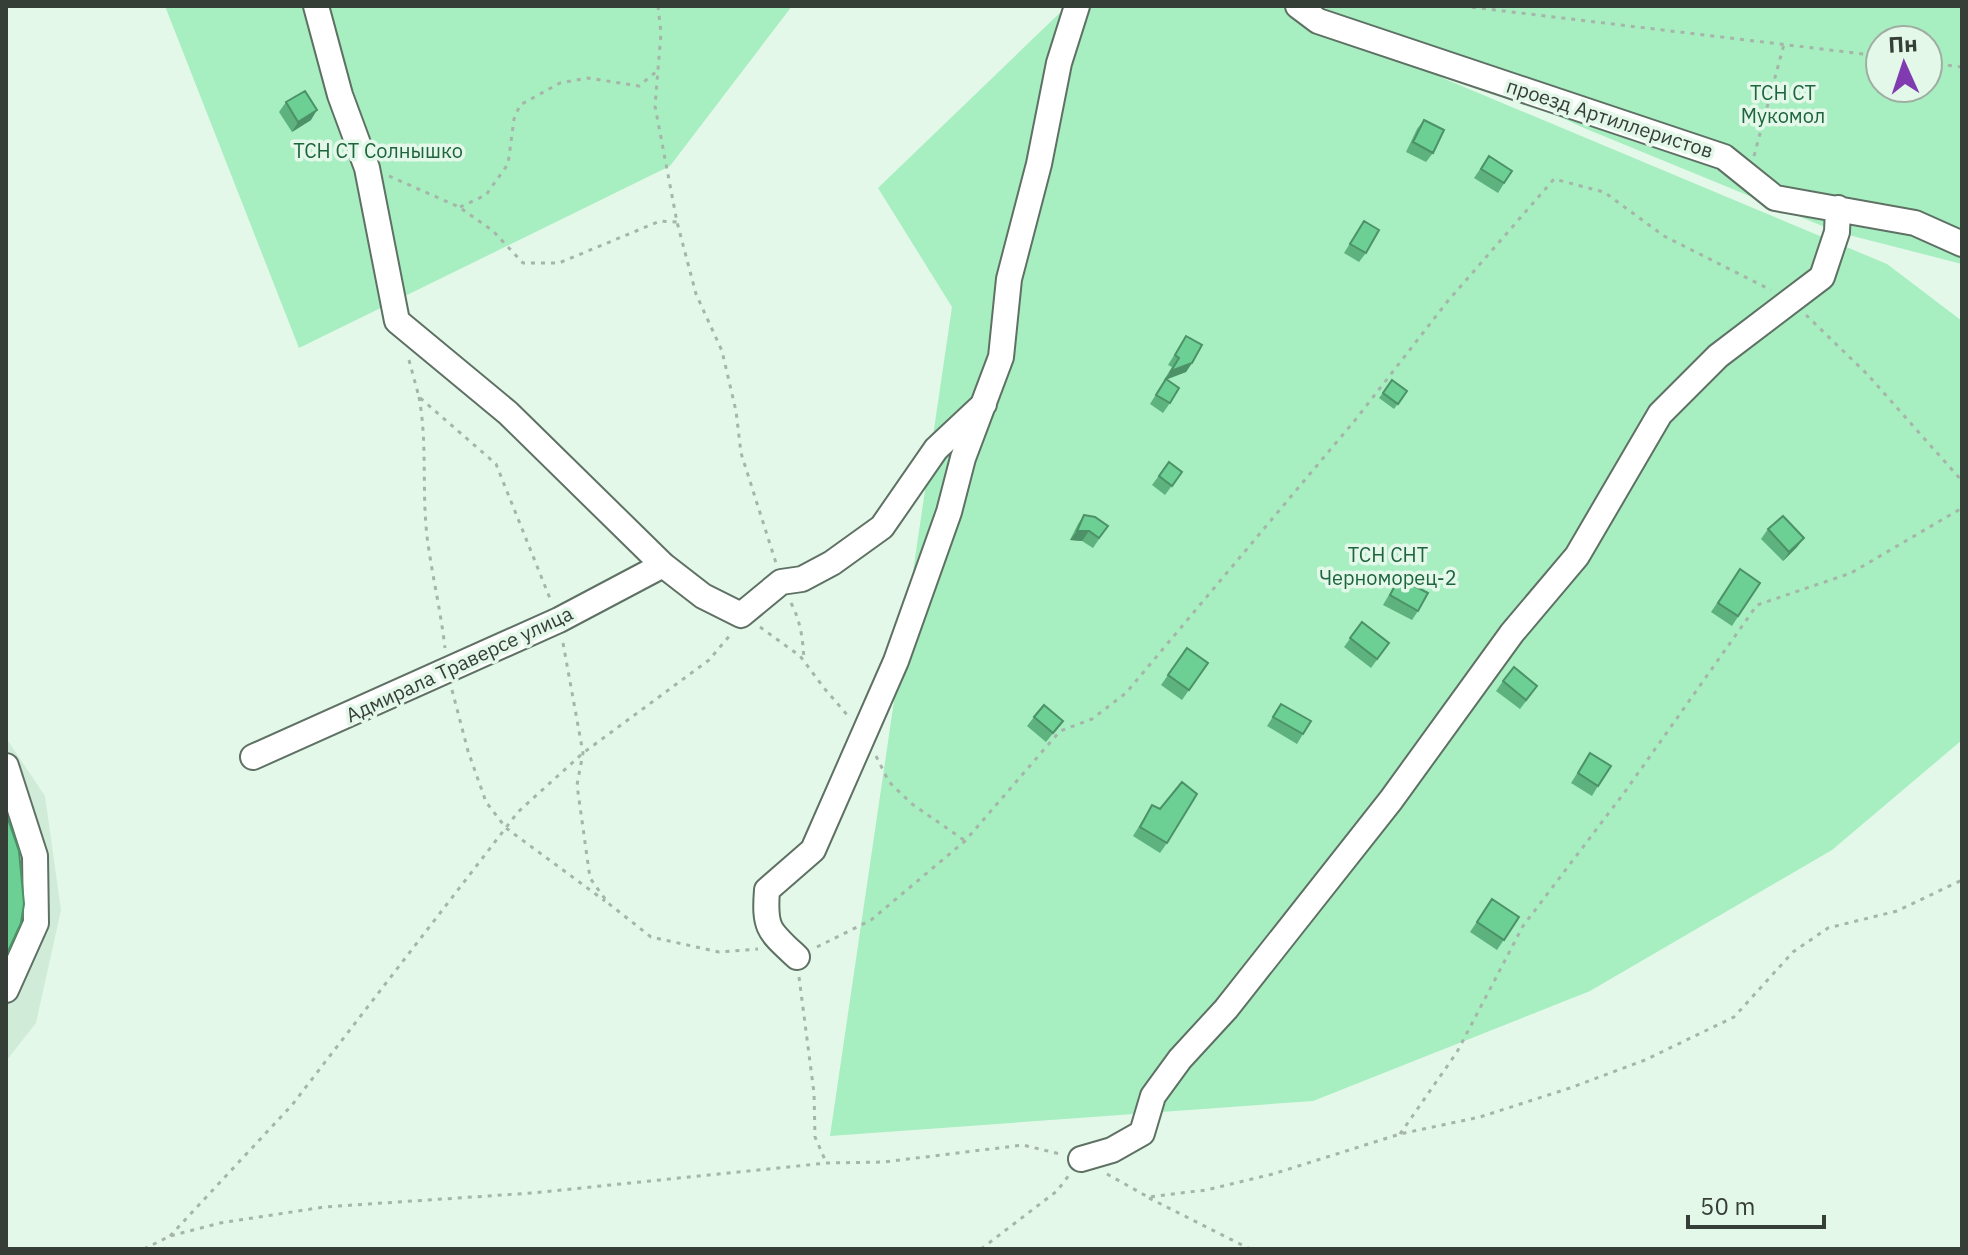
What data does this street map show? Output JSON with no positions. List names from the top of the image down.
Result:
{
  "streets": {
    "street": ["проезд Артиллеристов", "Адмирала Траверсе улица"]
  },
  "parks": ["ТСН СТ Мукомол", "ТСН СТ Солнышко", "ТСН СНТ Черноморец-2"],
  "scale_bar": "50 m",
  "north": "top"
}
